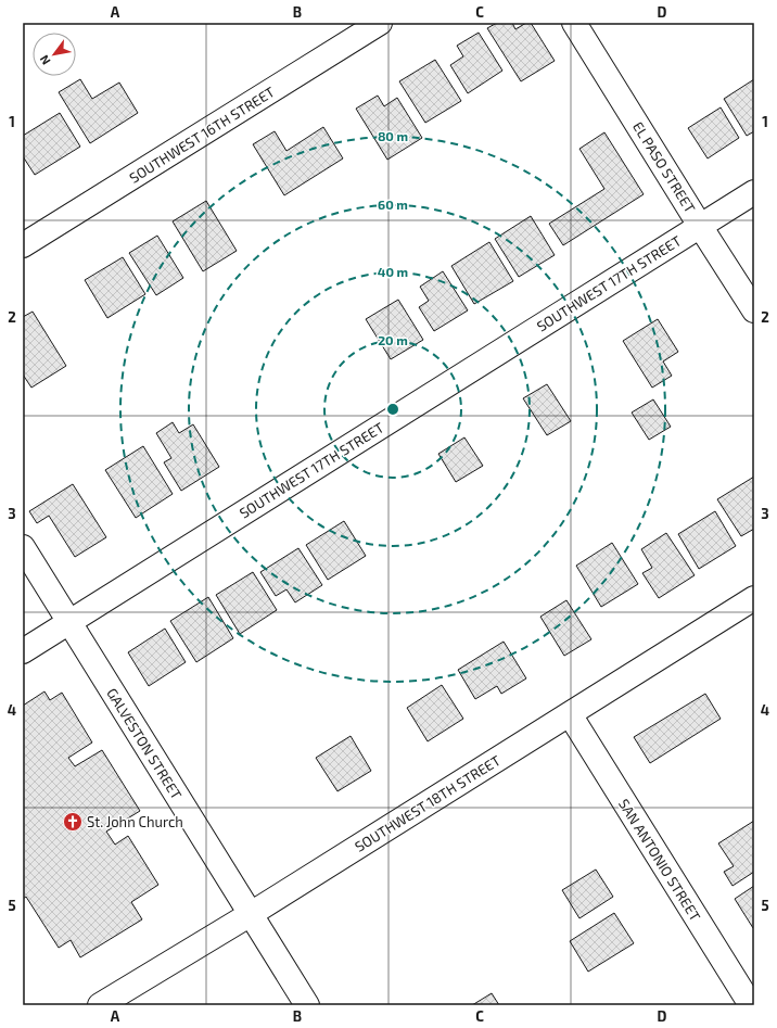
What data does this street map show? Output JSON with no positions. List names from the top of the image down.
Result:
{
  "streets": {
    "street": [
      "SOUTHWEST 16TH STREET",
      "EL PASO STREET",
      "SOUTHWEST 17TH STREET",
      "GALVESTON STREET",
      "SOUTHWEST 18TH STREET",
      "SAN ANTONIO STREET"
    ]
  },
  "crossings": [
    ["EL PASO STREET", "SOUTHWEST 17TH STREET"],
    ["SOUTHWEST 17TH STREET", "GALVESTON STREET"],
    ["GALVESTON STREET", "SOUTHWEST 18TH STREET"],
    ["SOUTHWEST 18TH STREET", "SAN ANTONIO STREET"]
  ],
  "places": {
    "church": ["St. John Church"]
  },
  "north": "bottom left",
  "grid": {
    "columns": [
      "A",
      "B",
      "C",
      "D"
    ],
    "rows": [
      "1",
      "2",
      "3",
      "4",
      "5"
    ]
  },
  "rings": [
    "80 m",
    "60 m",
    "40 m",
    "20 m"
  ]
}
